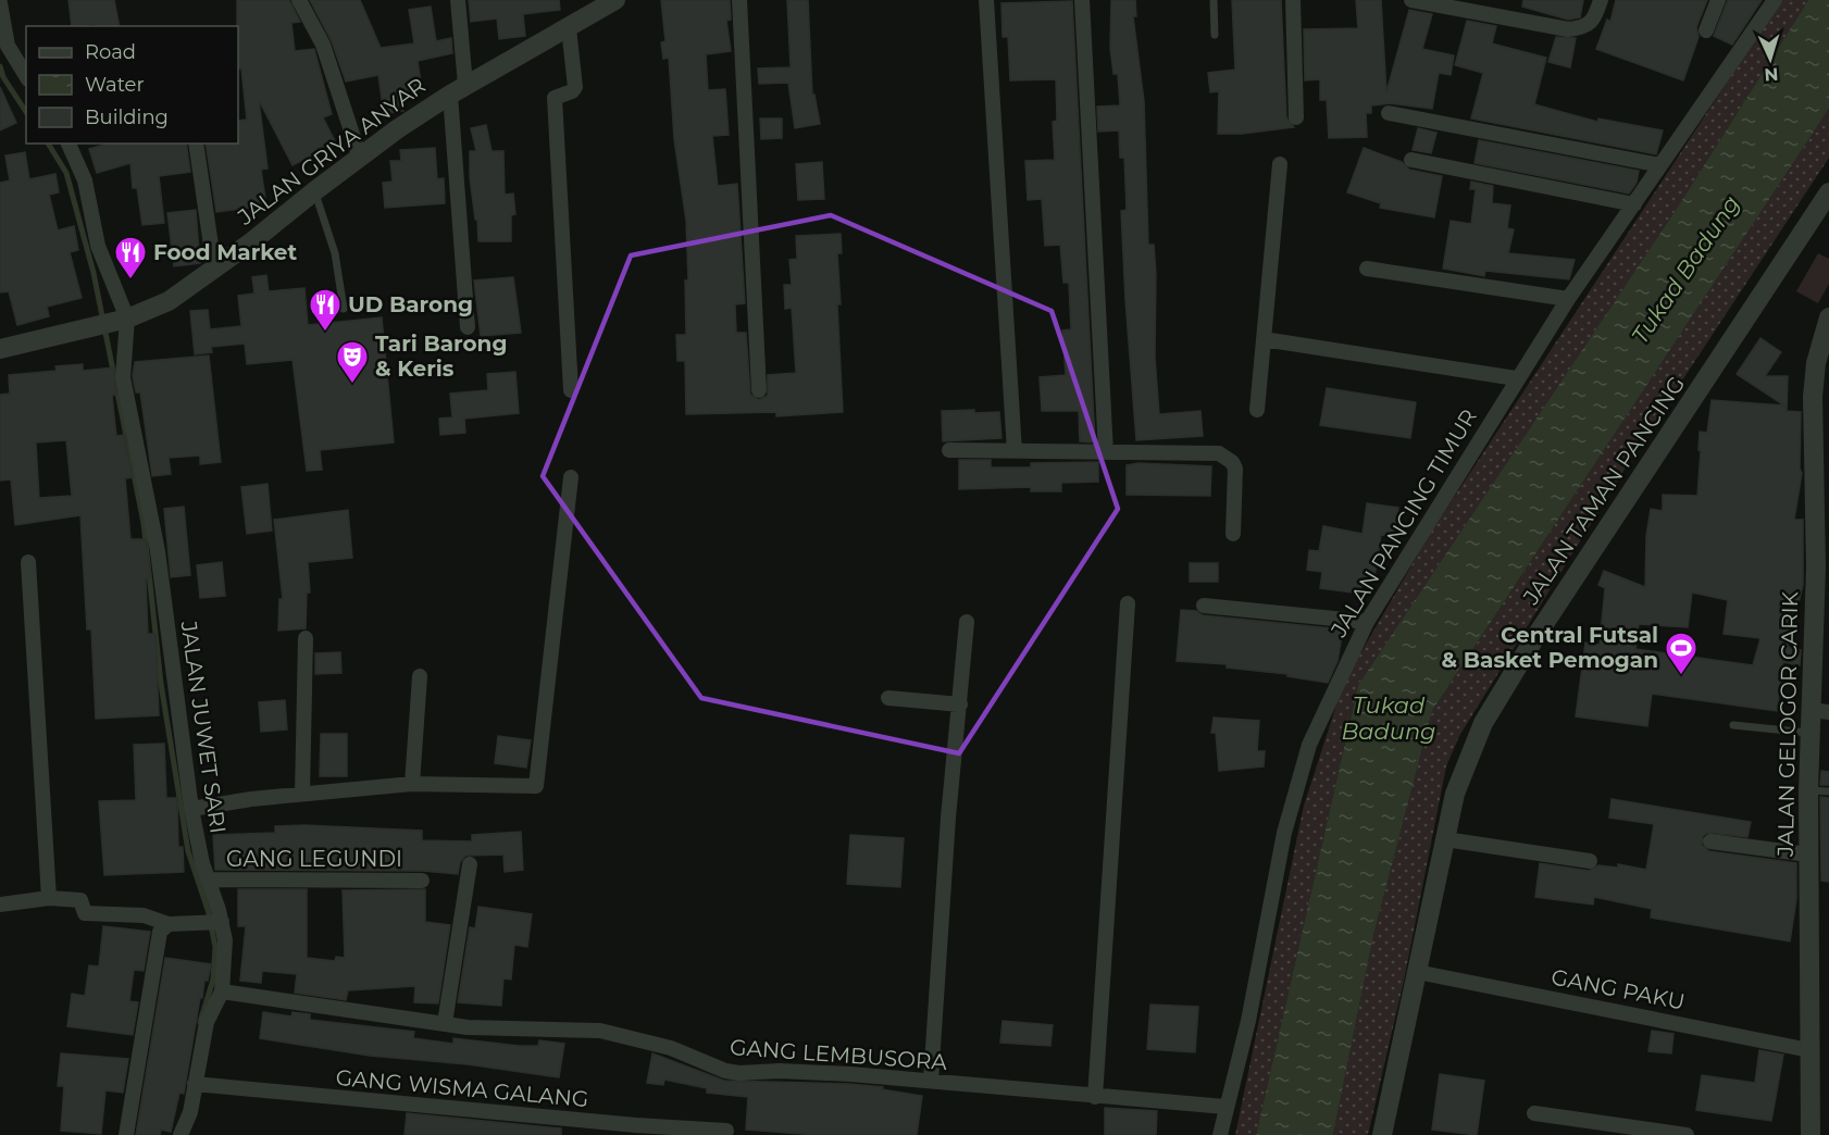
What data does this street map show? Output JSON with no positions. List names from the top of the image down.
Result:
{
  "streets": {
    "street": [
      "JALAN GRIYA ANYAR",
      "JALAN TAMAN PANCING",
      "JALAN PANCING TIMUR",
      "JALAN GELOGOR CARIK",
      "JALAN JUWET SARI",
      "GANG LEGUNDI",
      "GANG PAKU",
      "GANG LEMBUSORA",
      "GANG WISMA GALANG"
    ]
  },
  "crossings": [
    ["JALAN GRIYA ANYAR", "JALAN JUWET SARI"],
    ["JALAN TAMAN PANCING", "GANG PAKU"],
    ["JALAN PANCING TIMUR", "GANG LEMBUSORA"],
    ["JALAN GELOGOR CARIK", "GANG PAKU"],
    ["JALAN JUWET SARI", "GANG LEGUNDI"],
    ["JALAN JUWET SARI", "GANG LEMBUSORA"],
    ["JALAN JUWET SARI", "GANG WISMA GALANG"]
  ],
  "water": ["Tukad Badung"],
  "places": {
    "restaurant": ["Food Market", "UD Barong"],
    "theatre": ["Tari Barong & Keris"],
    "sports": ["Central Futsal & Basket Pemogan"]
  },
  "legend": ["Road", "Water", "Building"],
  "north": "bottom"
}
